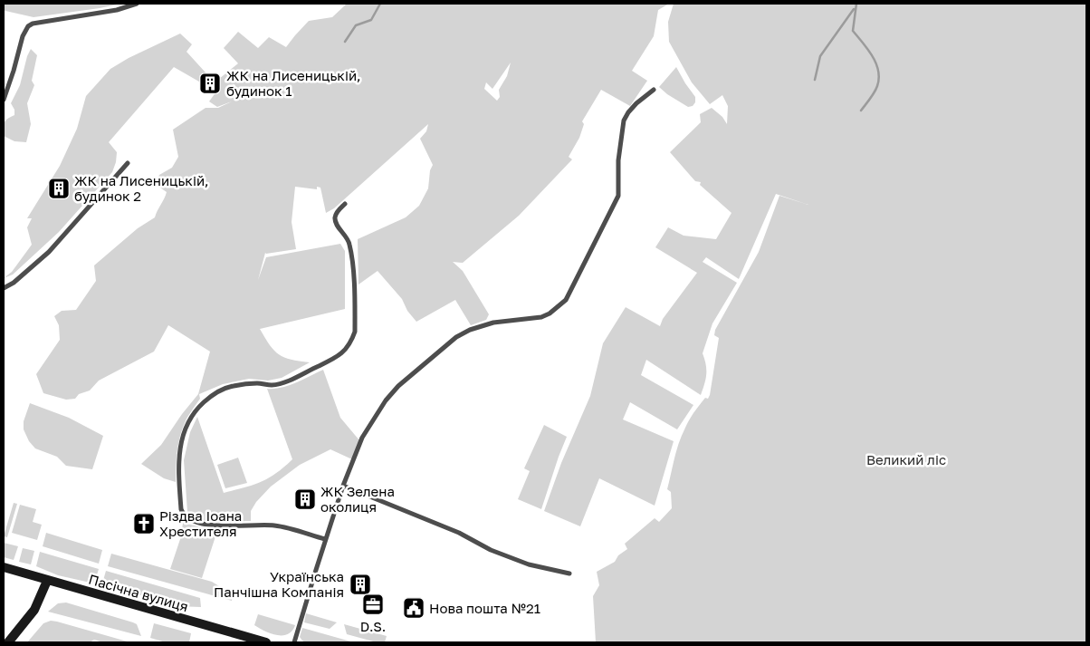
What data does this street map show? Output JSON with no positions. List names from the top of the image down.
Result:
{
  "streets": {
    "main road": ["Пасічна вулиця"]
  },
  "parks": ["Великий ліс"],
  "places": {
    "building": [
      "ЖК на Лисеницькій, будинок 1",
      "ЖК на Лисеницькій, будинок 2",
      "ЖК Зелена околиця",
      "Українська Панчішна Компанія"
    ],
    "church": ["Різдва Іоана Хрестителя"],
    "office": ["D.S."],
    "public building": ["Нова пошта №21"]
  }
}
